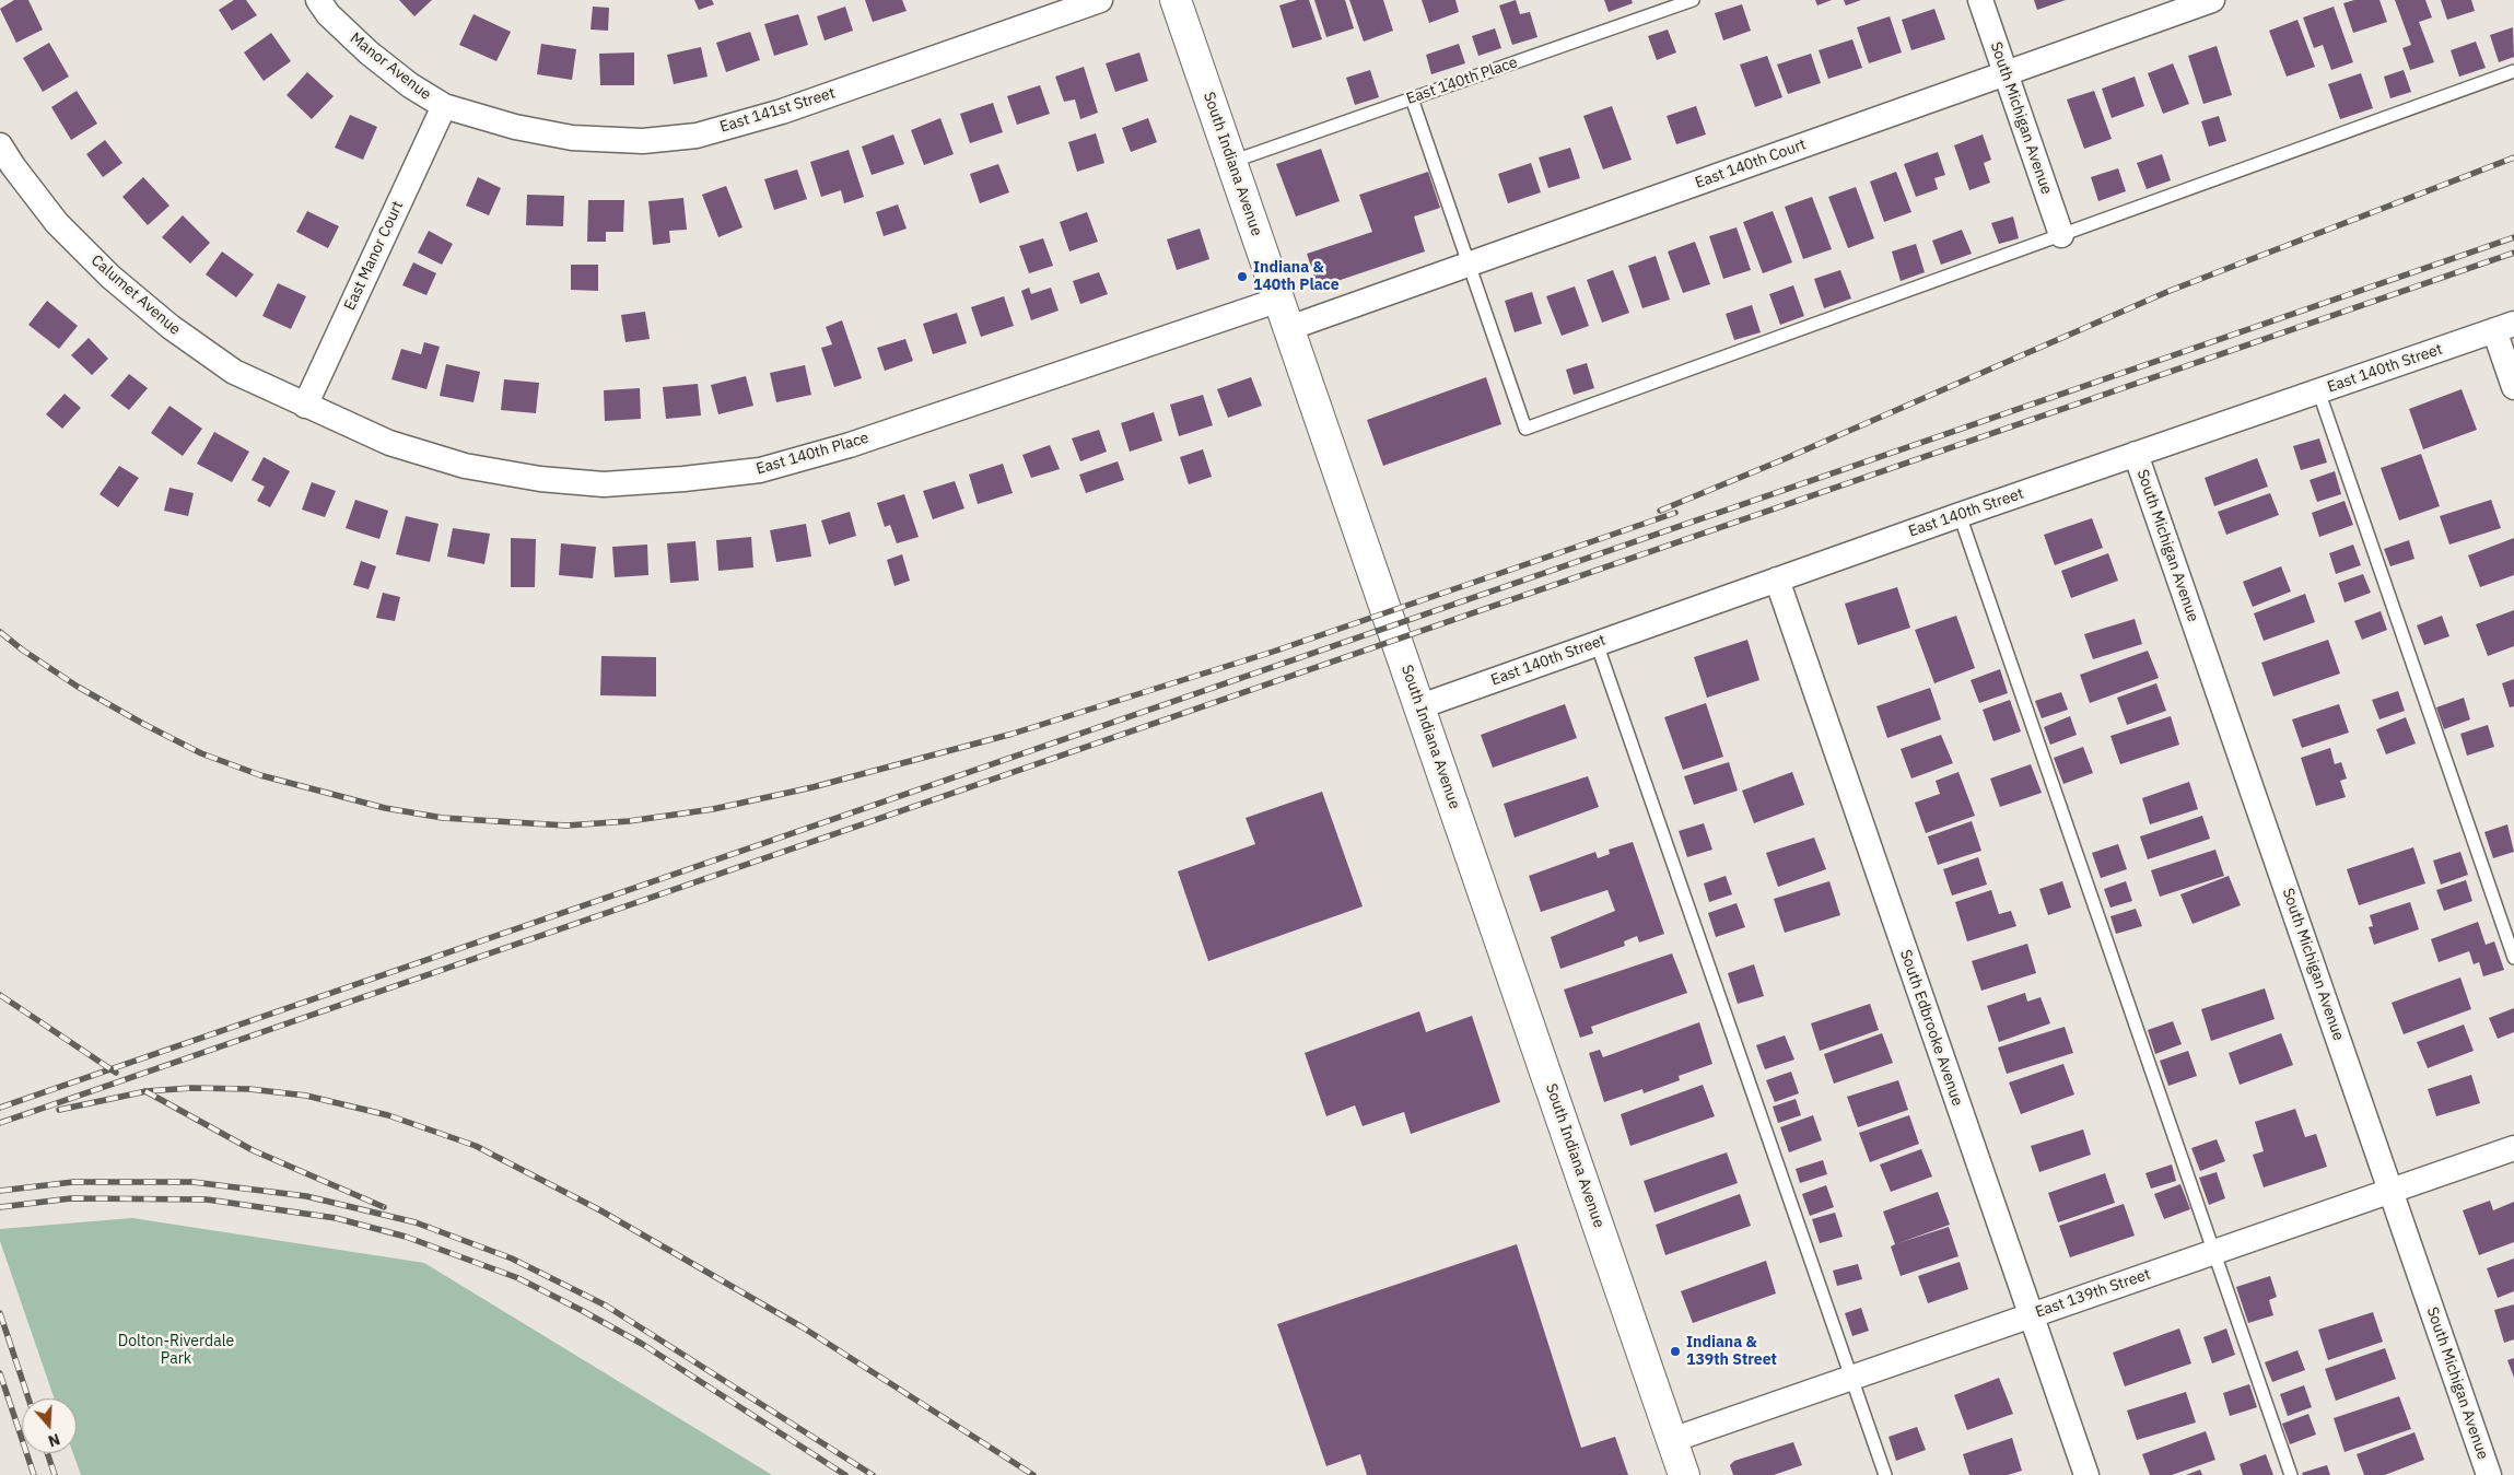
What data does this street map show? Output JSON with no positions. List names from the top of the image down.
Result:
{
  "streets": {
    "main road": ["South Indiana Avenue"],
    "street": [
      "Manor Avenue",
      "East 140th Place",
      "East 141st Street",
      "South Michigan Avenue",
      "East 140th Court",
      "East Manor Court",
      "Calumet Avenue",
      "East 140th Street",
      "South Edbrooke Avenue",
      "East 139th Street"
    ]
  },
  "crossings": [
    ["Manor Avenue", "East 141st Street"],
    ["Manor Avenue", "East Manor Court"],
    ["East 140th Place", "South Indiana Avenue"],
    ["East 140th Place", "East Manor Court"],
    ["East 140th Place", "Calumet Avenue"],
    ["East 141st Street", "East Manor Court"],
    ["South Michigan Avenue", "East 140th Court"],
    ["South Michigan Avenue", "East 140th Street"],
    ["South Michigan Avenue", "East 139th Street"],
    ["South Indiana Avenue", "East 140th Court"],
    ["South Indiana Avenue", "East 140th Street"],
    ["South Indiana Avenue", "East 139th Street"],
    ["East Manor Court", "Calumet Avenue"],
    ["East 140th Street", "South Edbrooke Avenue"],
    ["South Edbrooke Avenue", "East 139th Street"]
  ],
  "parks": ["Dolton-Riverdale Park"],
  "places": ["Indiana & 140th Place", "Indiana & 139th Street"],
  "north": "bottom"
}
